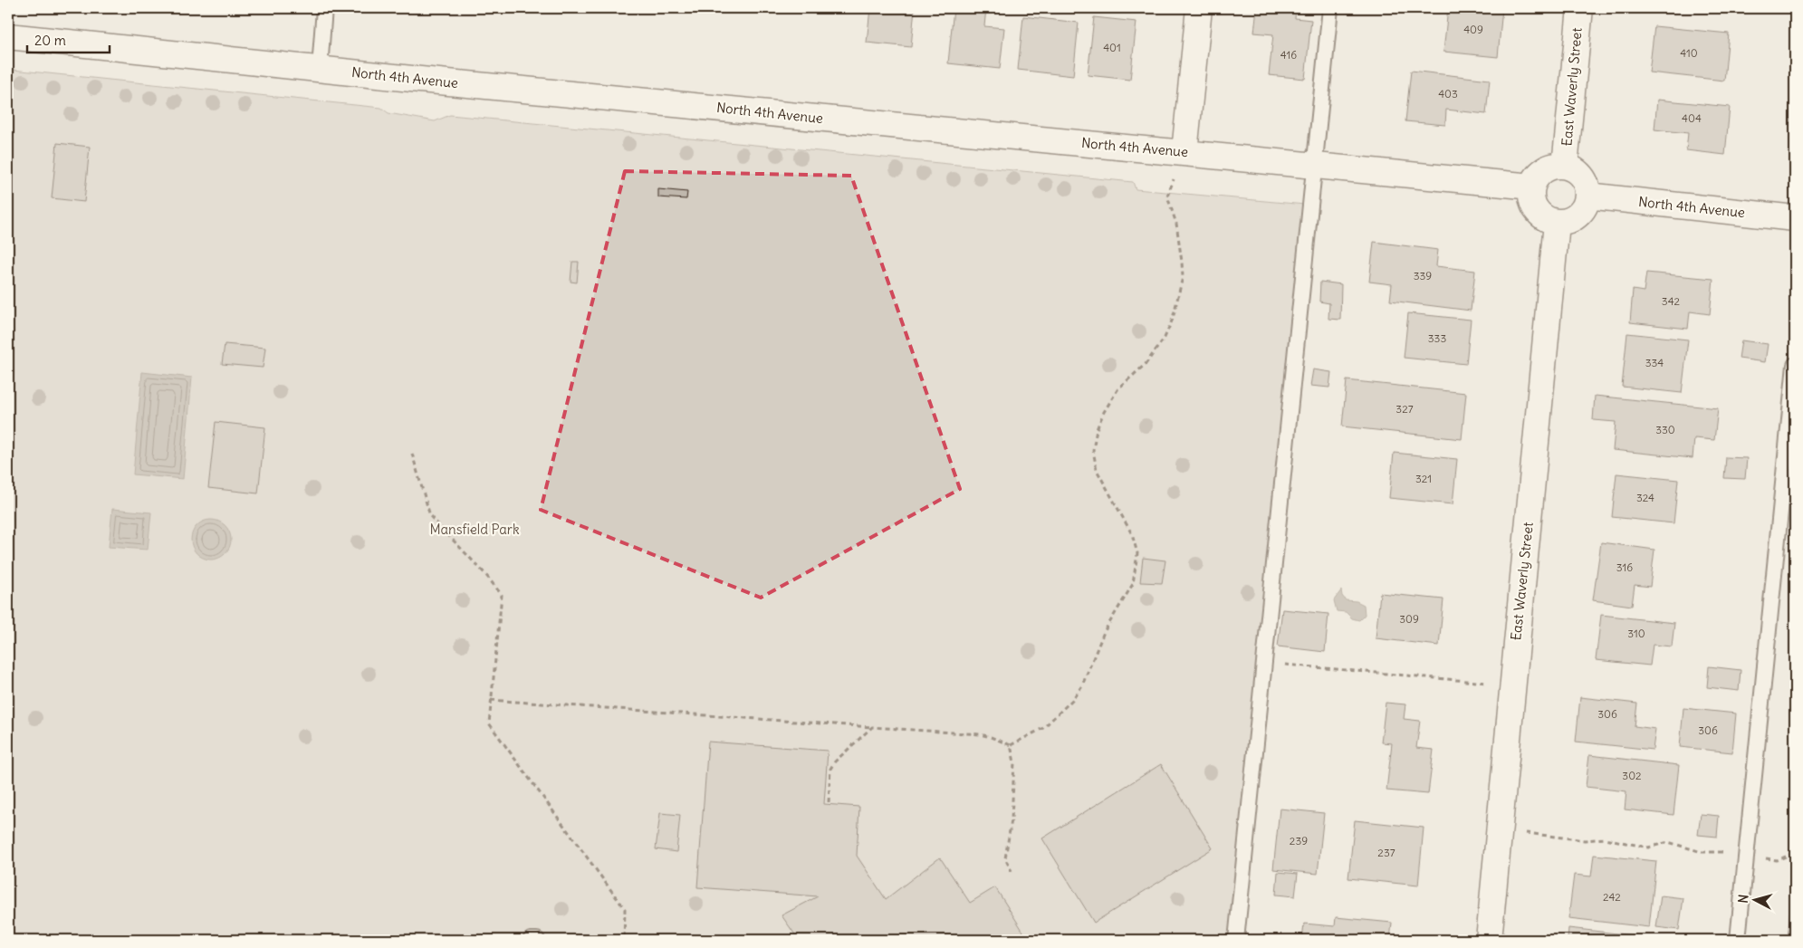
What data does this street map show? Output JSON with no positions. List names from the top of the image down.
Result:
{
  "streets": {
    "street": ["North 4th Avenue", "East Waverly Street"]
  },
  "crossings": [
    ["North 4th Avenue", "East Waverly Street"]
  ],
  "parks": ["Mansfield Park"],
  "house_numbers": [
    "409",
    "401",
    "410",
    "416",
    "403",
    "404",
    "339",
    "342",
    "333",
    "334",
    "327",
    "330",
    "321",
    "324",
    "316",
    "309",
    "310",
    "306",
    "306",
    "302",
    "239",
    "237",
    "242"
  ],
  "scale_bar": "20 m",
  "north": "left"
}
